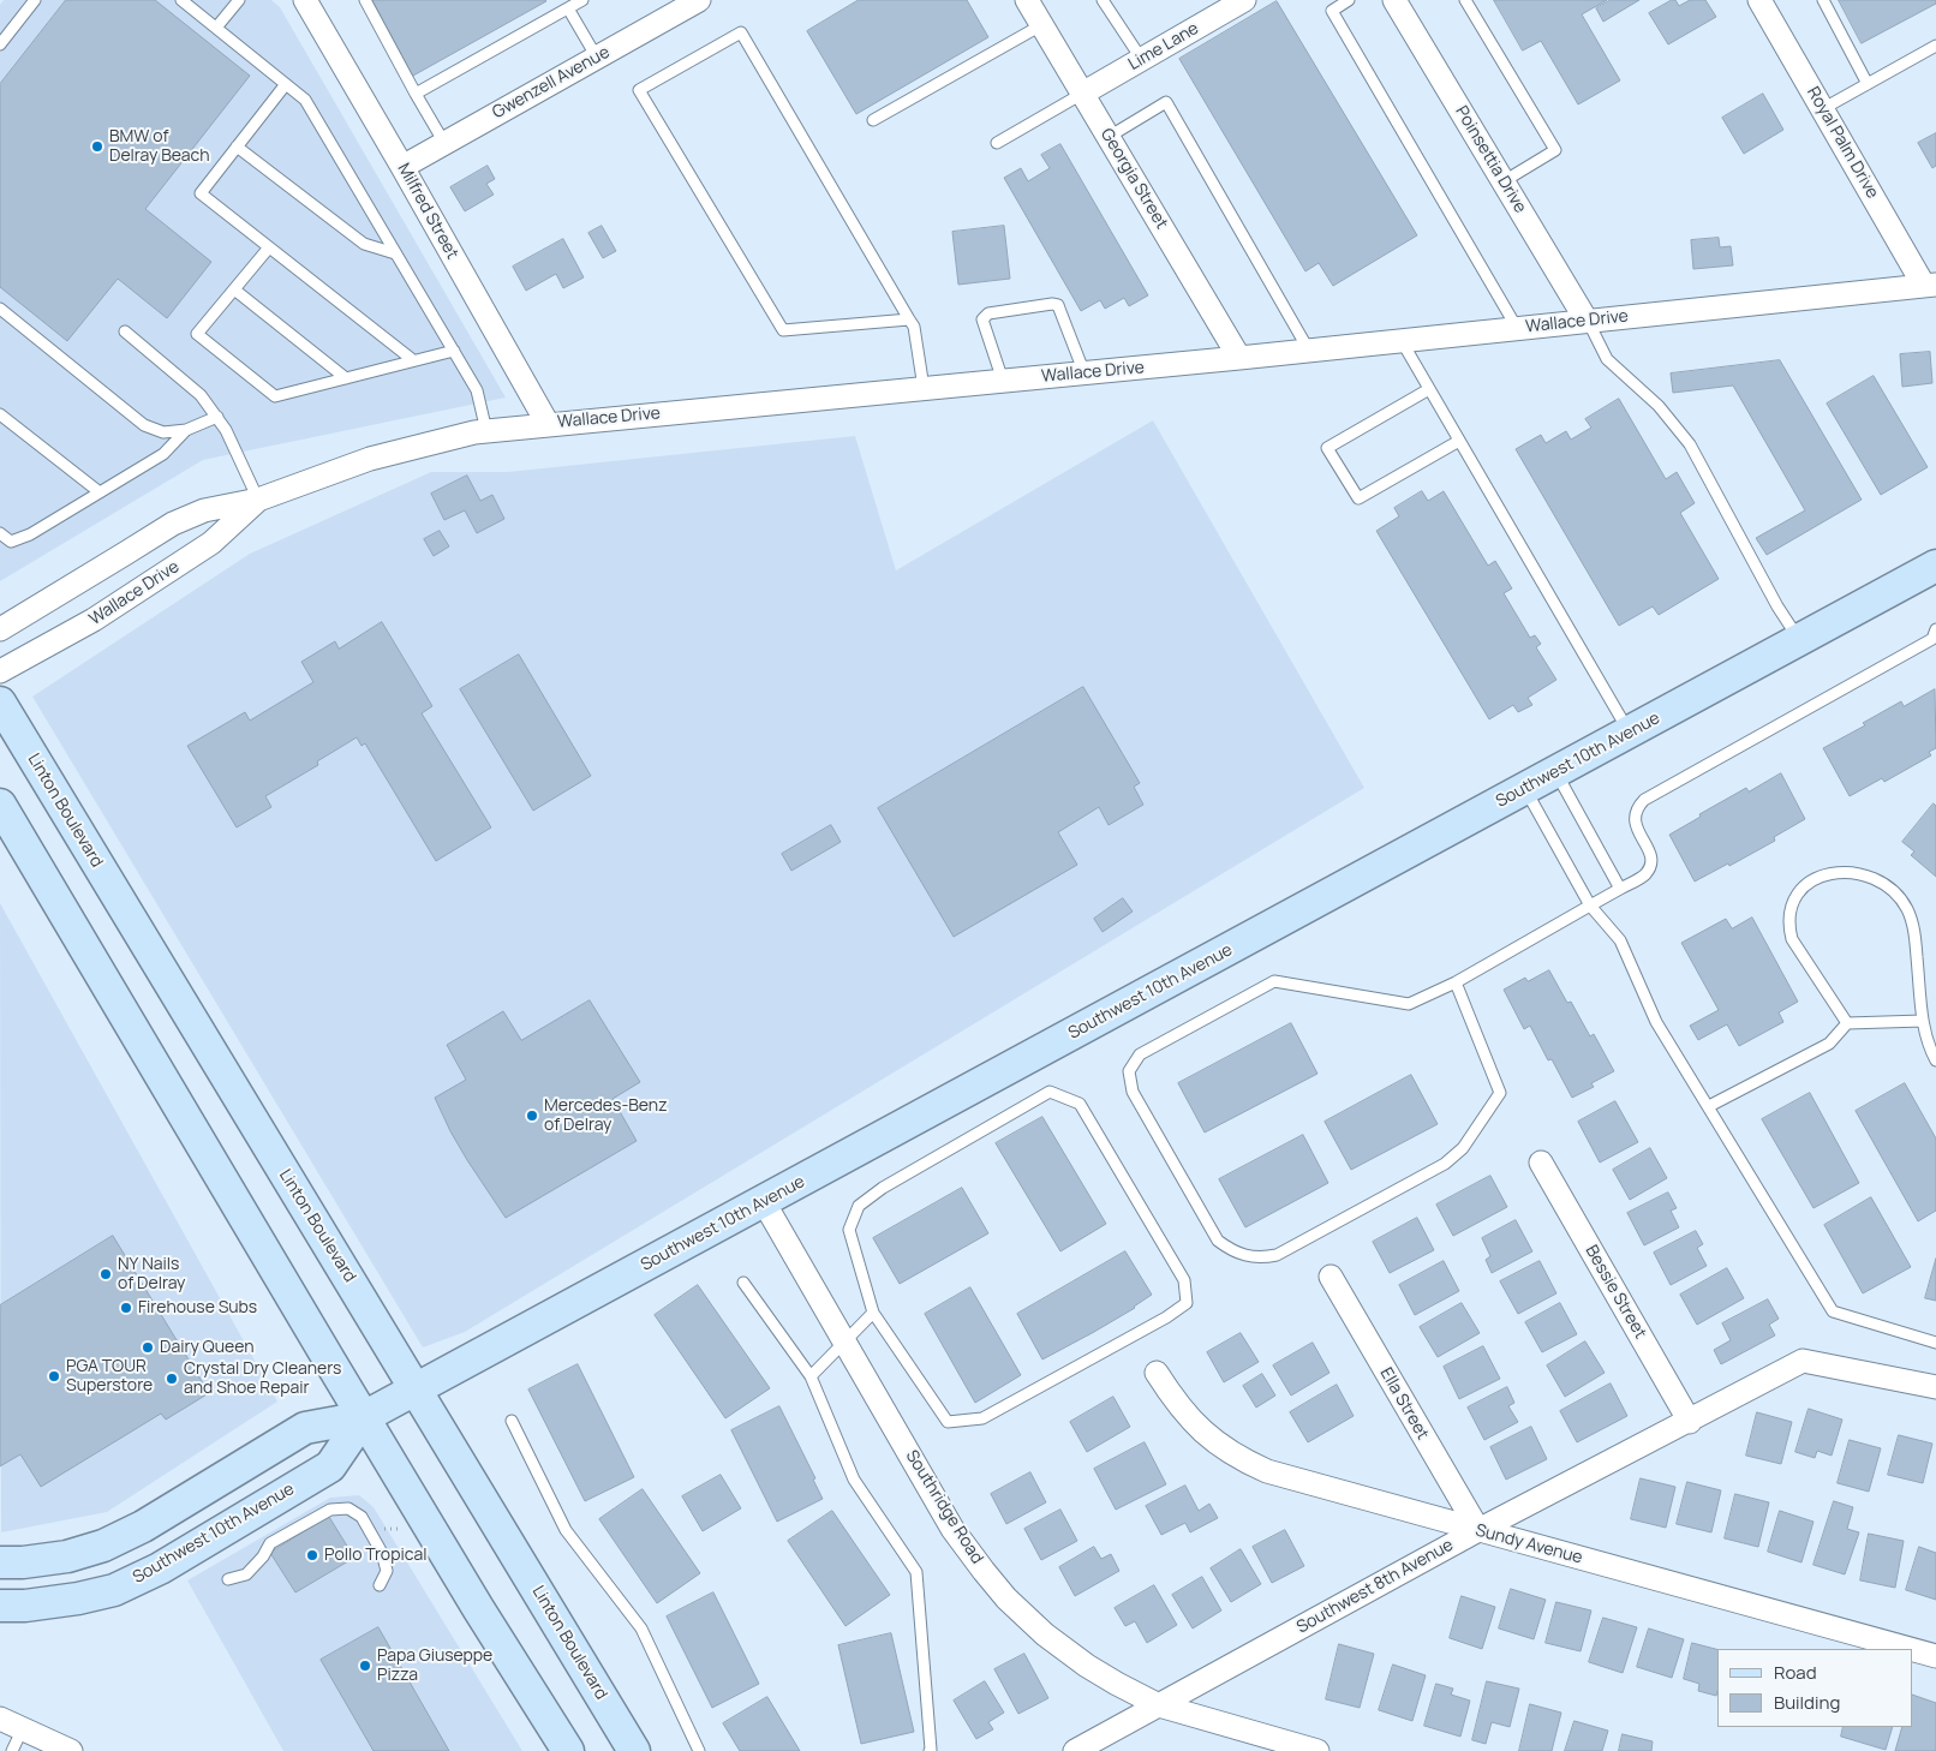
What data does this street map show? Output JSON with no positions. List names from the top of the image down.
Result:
{
  "streets": {
    "street": [
      "Lime Lane",
      "Gwenzell Avenue",
      "Royal Palm Drive",
      "Poinsettia Drive",
      "Georgia Street",
      "Milfred Street",
      "Wallace Drive",
      "Southwest 10th Avenue",
      "Linton Boulevard",
      "Bessie Street",
      "Ella Street",
      "Southridge Road",
      "Sundy Avenue",
      "Southwest 8th Avenue"
    ]
  },
  "crossings": [
    ["Lime Lane", "Georgia Street"],
    ["Gwenzell Avenue", "Milfred Street"],
    ["Royal Palm Drive", "Wallace Drive"],
    ["Poinsettia Drive", "Wallace Drive"],
    ["Georgia Street", "Wallace Drive"],
    ["Milfred Street", "Wallace Drive"],
    ["Southwest 10th Avenue", "Linton Boulevard"],
    ["Southwest 10th Avenue", "Southridge Road"],
    ["Bessie Street", "Southwest 8th Avenue"],
    ["Ella Street", "Sundy Avenue"],
    ["Ella Street", "Southwest 8th Avenue"],
    ["Southridge Road", "Southwest 8th Avenue"],
    ["Sundy Avenue", "Southwest 8th Avenue"]
  ],
  "places": [
    "BMW of Delray Beach",
    "Mercedes-Benz of Delray",
    "NY Nails of Delray",
    "Firehouse Subs",
    "Dairy Queen",
    "PGA TOUR Superstore",
    "Crystal Dry Cleaners and Shoe Repair",
    "Pollo Tropical",
    "Papa Giuseppe Pizza"
  ],
  "legend": ["Road", "Building"]
}
